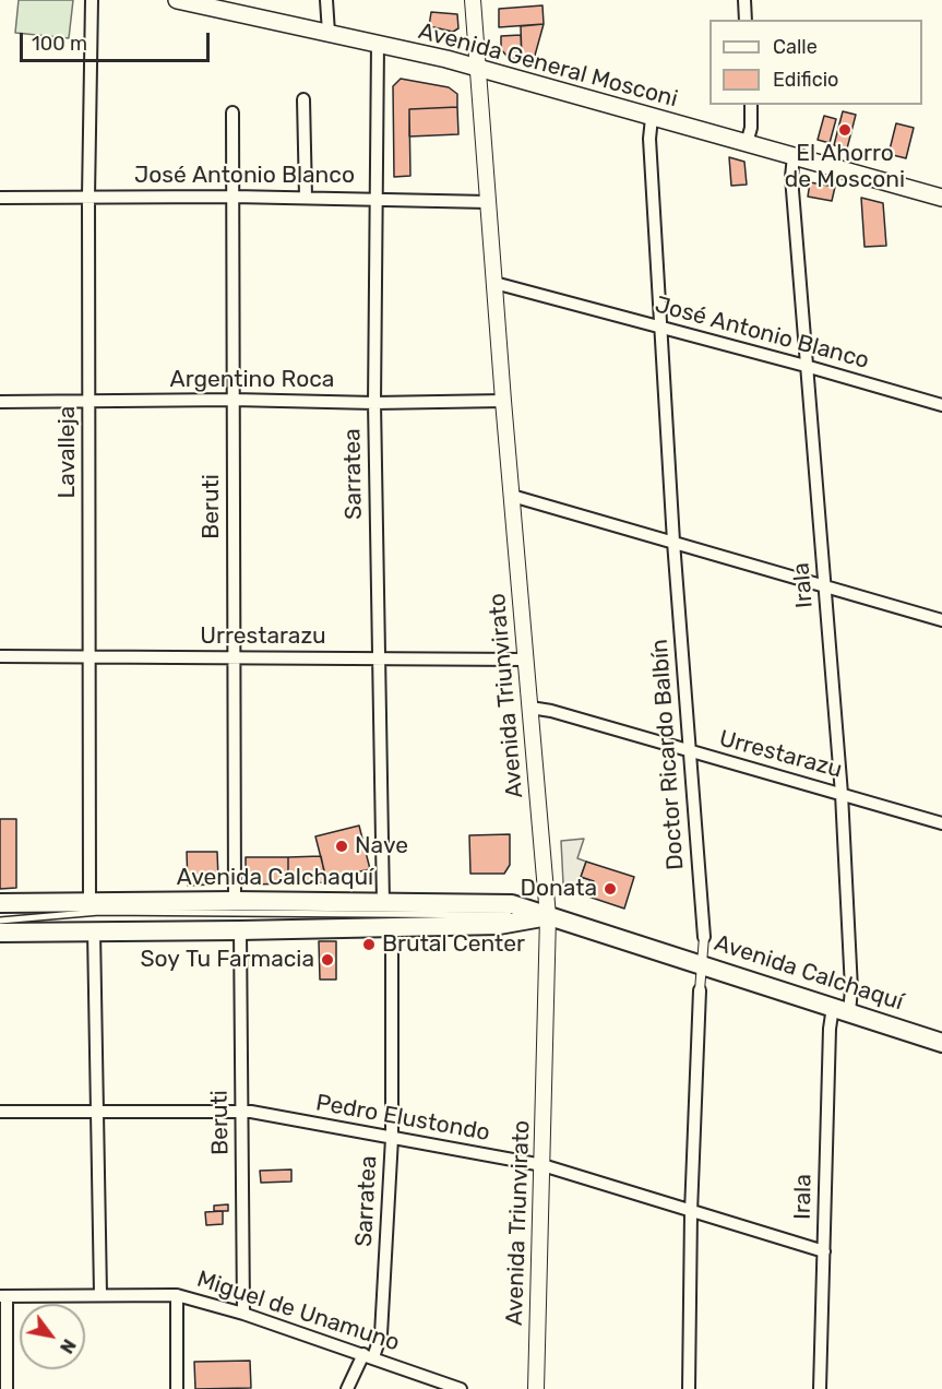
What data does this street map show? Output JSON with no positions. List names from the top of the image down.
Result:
{
  "streets": {
    "main road": ["Avenida General Mosconi", "Avenida Calchaquí"],
    "street": [
      "José Antonio Blanco",
      "Argentino Roca",
      "Lavalleja",
      "Sarratea",
      "Beruti",
      "Irala",
      "Urrestarazu",
      "Avenida Triunvirato",
      "Doctor Ricardo Balbín",
      "Pedro Elustondo",
      "Miguel de Unamuno"
    ]
  },
  "crossings": [
    ["Avenida General Mosconi", "Sarratea"],
    ["Avenida General Mosconi", "Irala"],
    ["Avenida General Mosconi", "Avenida Triunvirato"],
    ["Avenida General Mosconi", "Doctor Ricardo Balbín"],
    ["José Antonio Blanco", "Lavalleja"],
    ["José Antonio Blanco", "Sarratea"],
    ["José Antonio Blanco", "Beruti"],
    ["José Antonio Blanco", "Irala"],
    ["José Antonio Blanco", "Avenida Triunvirato"],
    ["José Antonio Blanco", "Doctor Ricardo Balbín"],
    ["Argentino Roca", "Lavalleja"],
    ["Argentino Roca", "Sarratea"],
    ["Argentino Roca", "Beruti"],
    ["Argentino Roca", "Avenida Triunvirato"],
    ["Lavalleja", "Urrestarazu"],
    ["Lavalleja", "Avenida Calchaquí"],
    ["Sarratea", "Urrestarazu"],
    ["Sarratea", "Avenida Calchaquí"],
    ["Sarratea", "Pedro Elustondo"],
    ["Sarratea", "Miguel de Unamuno"],
    ["Beruti", "Urrestarazu"],
    ["Beruti", "Avenida Calchaquí"],
    ["Beruti", "Pedro Elustondo"],
    ["Beruti", "Miguel de Unamuno"],
    ["Irala", "Urrestarazu"],
    ["Irala", "Avenida Calchaquí"],
    ["Irala", "Pedro Elustondo"],
    ["Urrestarazu", "Avenida Triunvirato"],
    ["Urrestarazu", "Doctor Ricardo Balbín"],
    ["Avenida Triunvirato", "Avenida Calchaquí"],
    ["Avenida Triunvirato", "Pedro Elustondo"],
    ["Doctor Ricardo Balbín", "Avenida Calchaquí"],
    ["Doctor Ricardo Balbín", "Pedro Elustondo"]
  ],
  "places": [
    "El Ahorro de Mosconi",
    "Nave",
    "Donata",
    "Brutal Center",
    "Soy Tu Farmacia"
  ],
  "legend": ["Calle", "Edificio"],
  "scale_bar": "100 m",
  "north": "bottom right"
}
